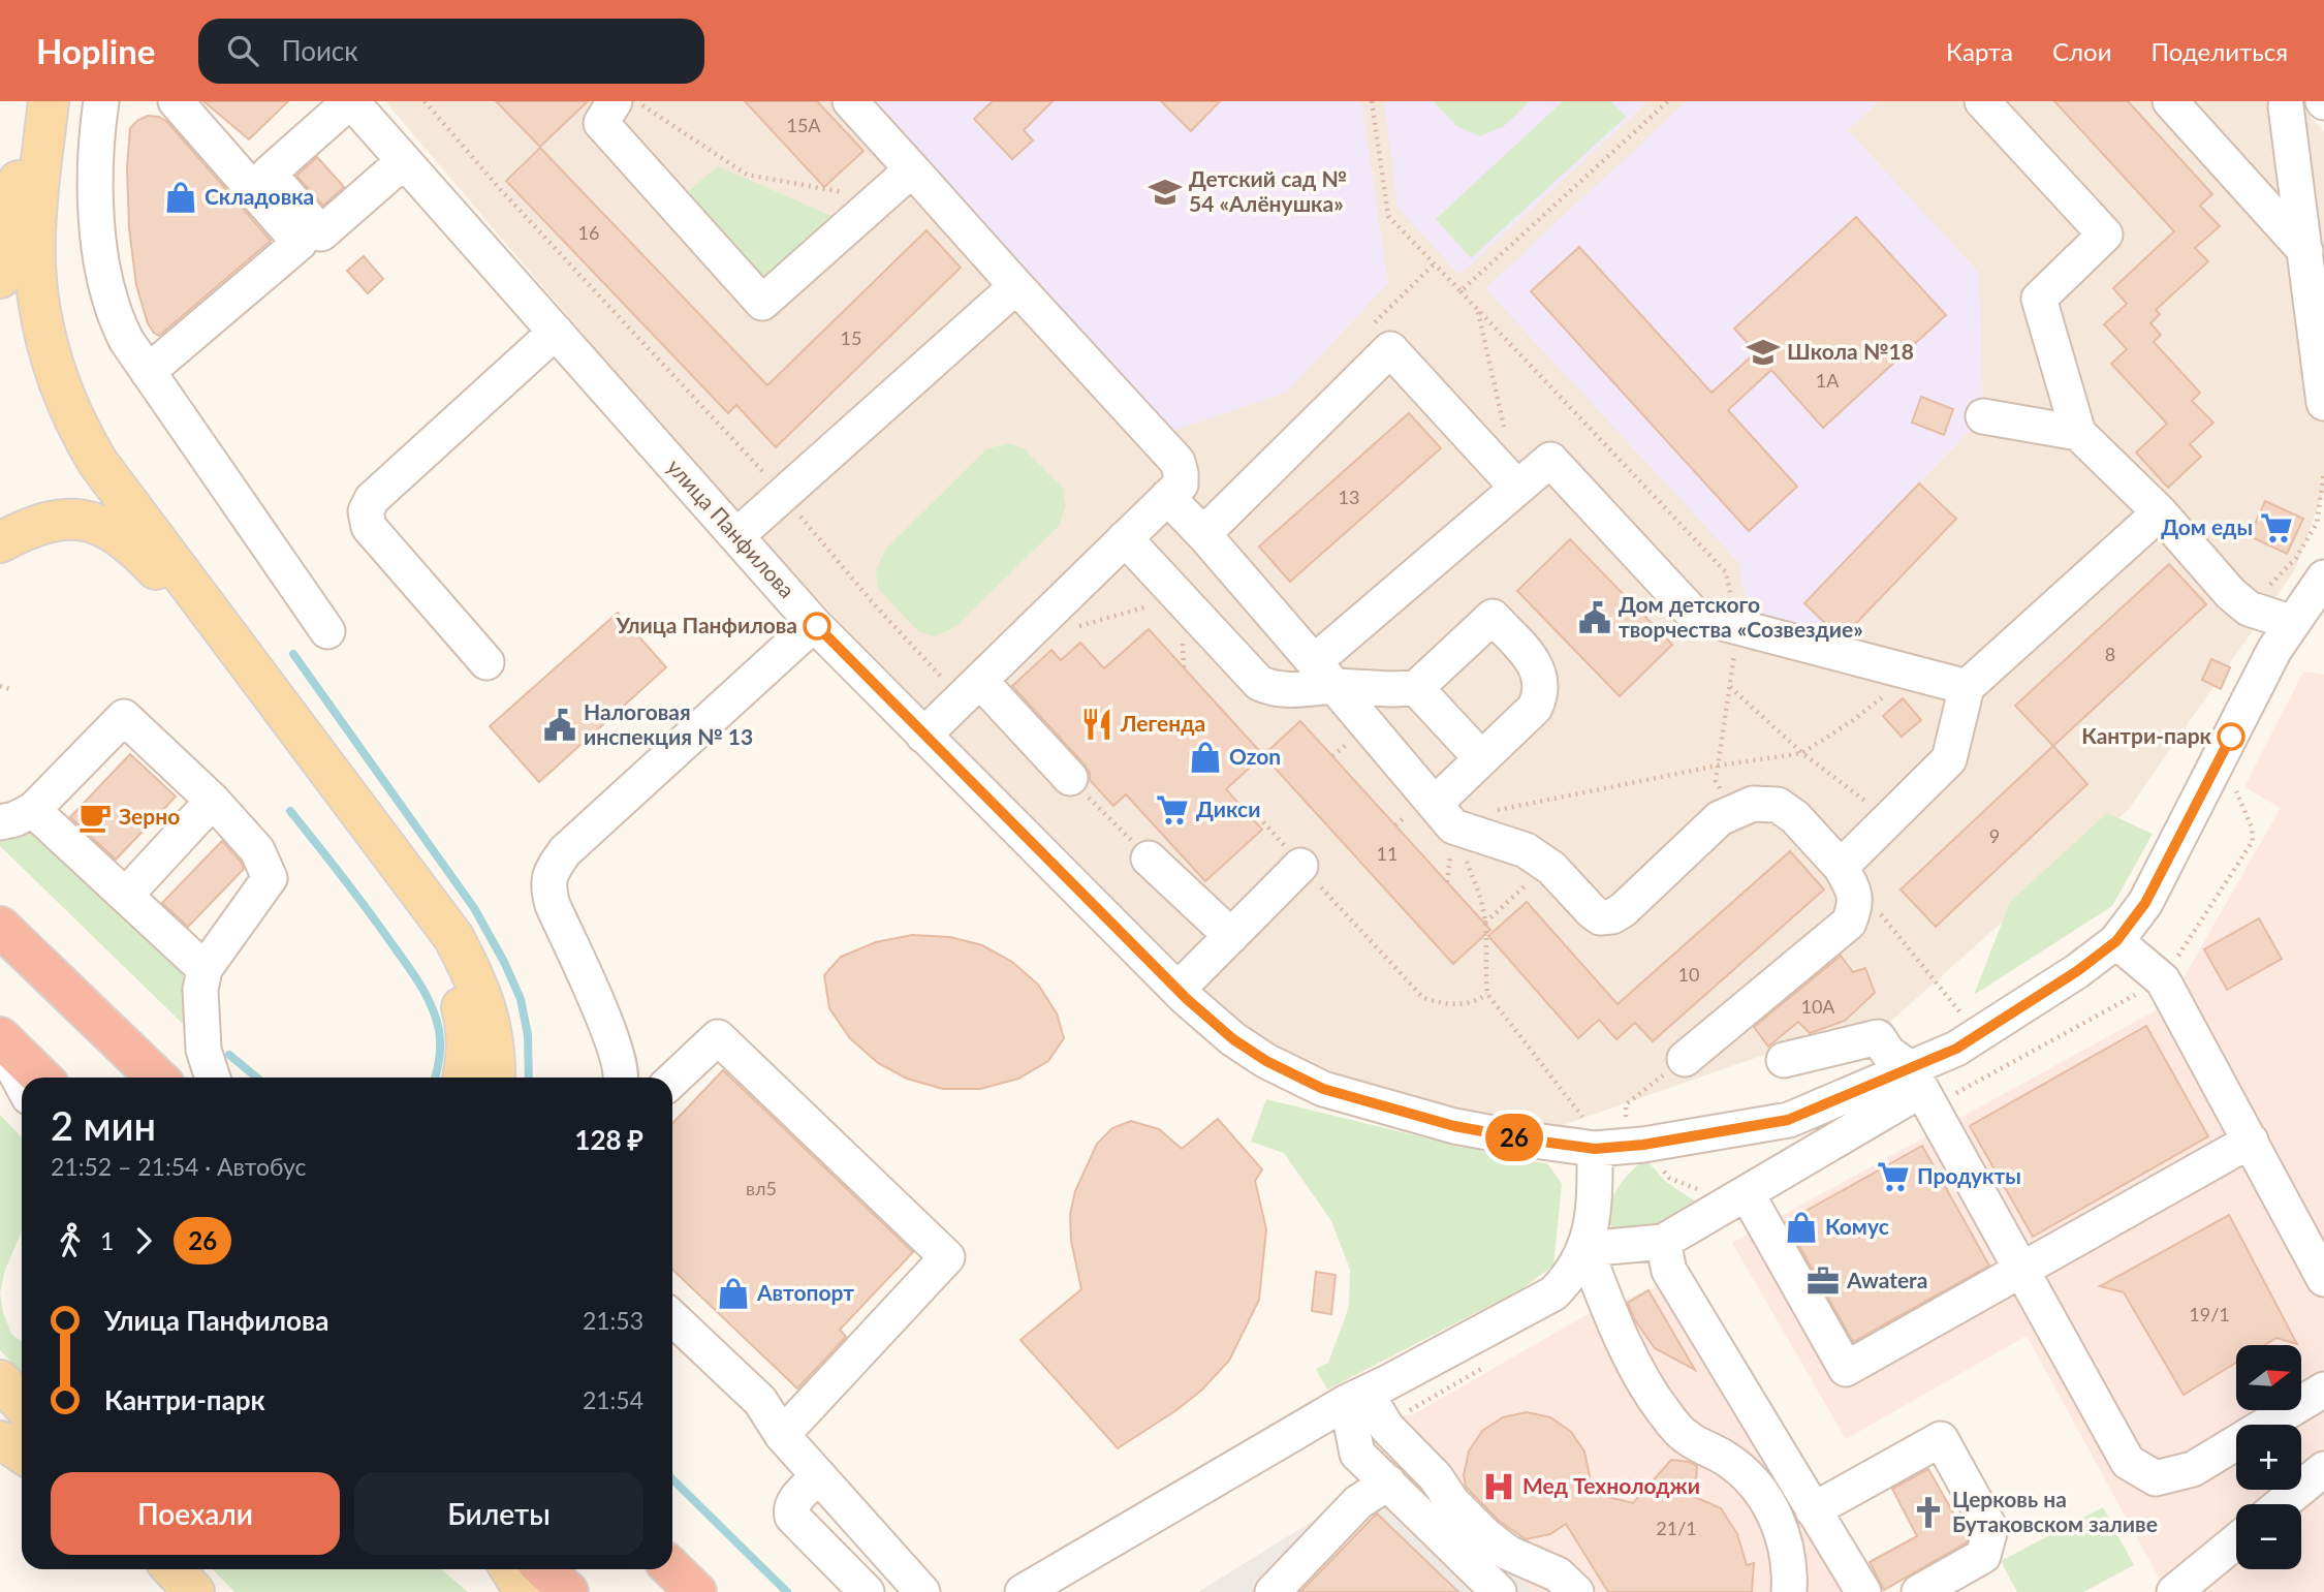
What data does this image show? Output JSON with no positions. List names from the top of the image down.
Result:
{
  "streets": {
    "street": ["улица Панфилова"]
  },
  "places": {
    "school or university": ["Детский сад № 54 «Алёнушка»", "Школа №18"],
    "shop": [
      "Складовка",
      "Ozon",
      "Комус",
      "Автопорт"
    ],
    "supermarket": ["Дом еды", "Дикси", "Продукты"],
    "public building": ["Дом детского творчества «Созвездие»", "Налоговая инспекция № 13"],
    "other": ["Улица Панфилова", "Кантри-парк"],
    "restaurant": ["Легенда"],
    "cafe": ["Зерно"],
    "office": ["Awatera"],
    "hospital": ["Мед Технолоджи"],
    "church": ["Церковь на Бутаковском заливе"]
  },
  "lines": ["bus line 26"],
  "house_numbers": [
    "15A",
    "16",
    "15",
    "1А",
    "13",
    "8",
    "9",
    "11",
    "10",
    "10А",
    "вл5",
    "19/1",
    "21/1"
  ],
  "north": "right",
  "page": {
    "header": "Hopline",
    "search": "Поиск",
    "nav": ["Карта", "Слои", "Поделиться"],
    "on_map": "26",
    "heading": ["2 мин", "21:52 – 21:54 · Автобус", "128 ₽"],
    "legs": ["1", "26"],
    "list": [
      {
        "name": "Улица Панфилова",
        "value": "21:53"
      },
      {
        "name": "Кантри-парк",
        "value": "21:54"
      }
    ],
    "map_buttons": ["+", "−"],
    "buttons": ["Поехали", "Билеты"]
  }
}
